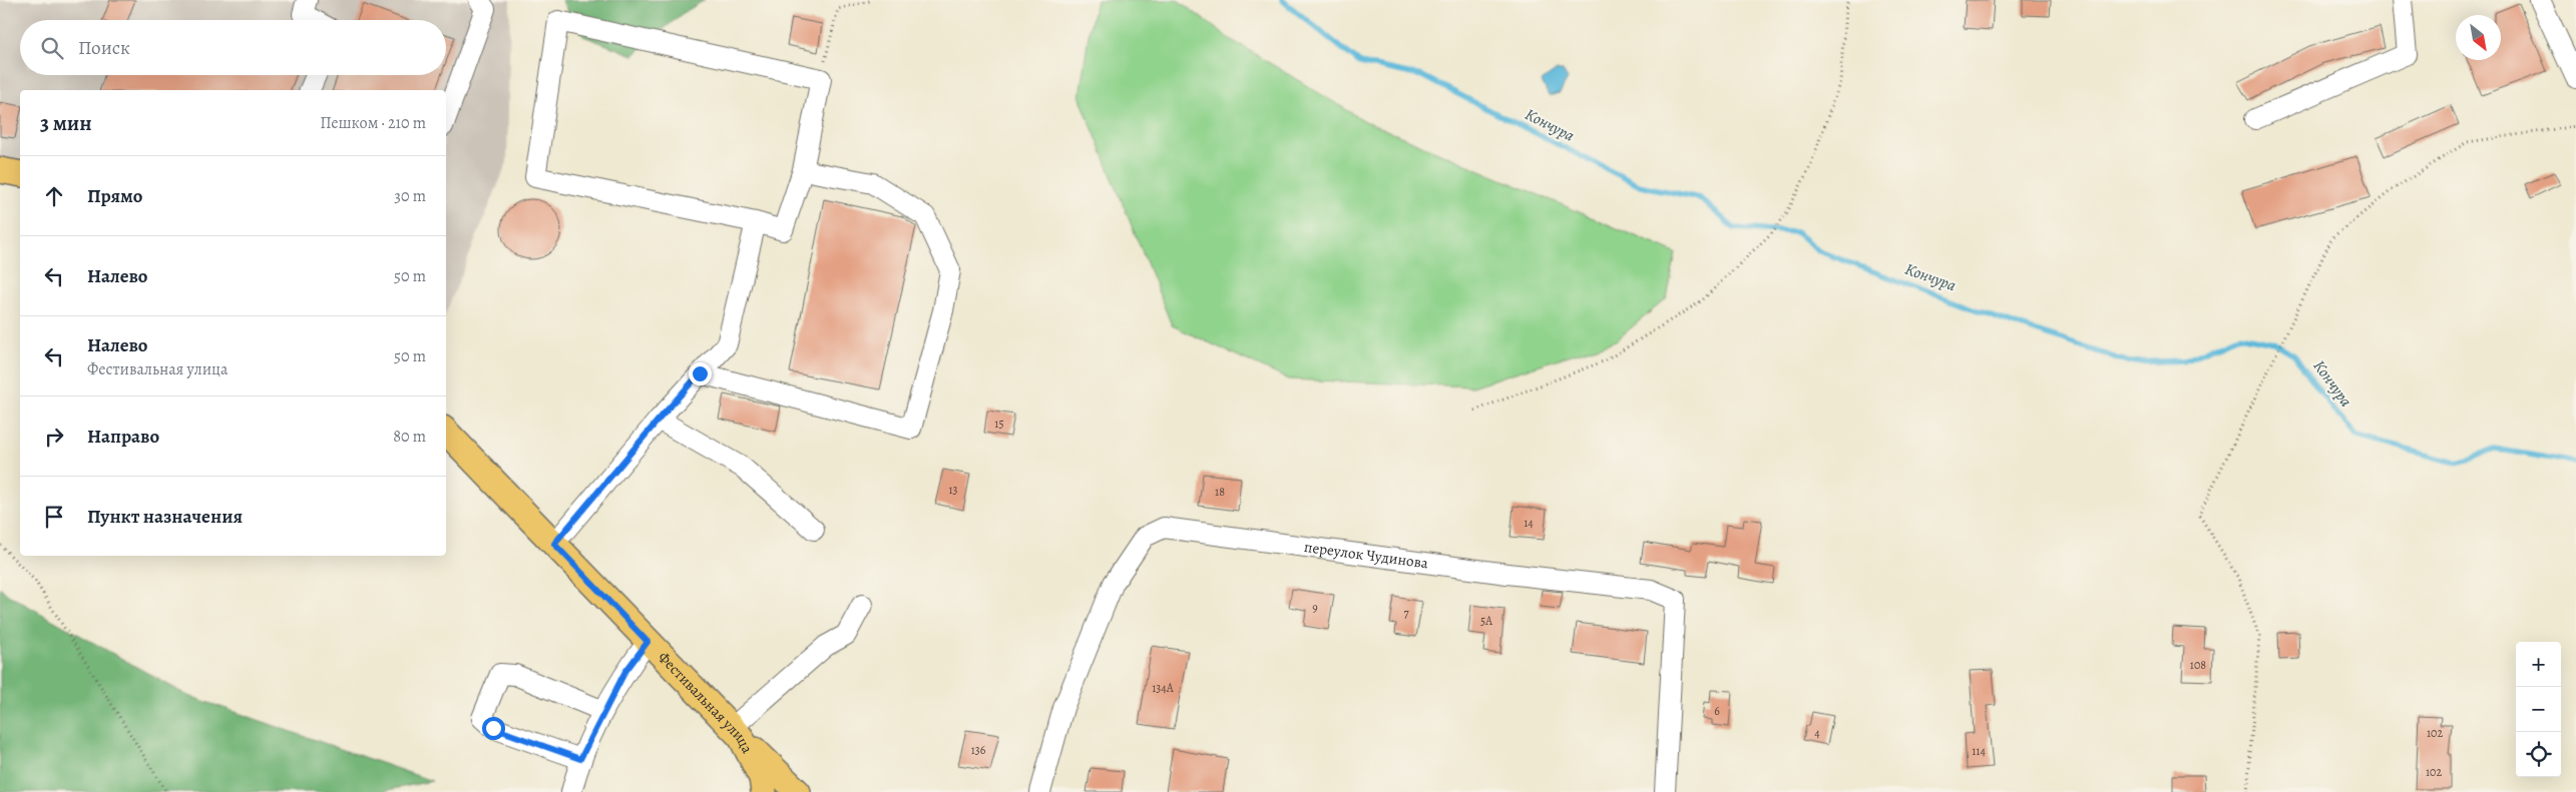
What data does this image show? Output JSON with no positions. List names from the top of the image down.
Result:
{
  "streets": {
    "main road": ["Фестивальная улица"],
    "lane": ["переулок Чудинова"]
  },
  "water": ["Кончура"],
  "house_numbers": [
    "15",
    "13",
    "18",
    "14",
    "9",
    "7",
    "5А",
    "108",
    "134А",
    "6",
    "4",
    "102",
    "136",
    "114",
    "102"
  ],
  "north": "bottom right",
  "page": {
    "search": "Поиск",
    "heading": ["3 мин", "Пешком · 210 m"],
    "list": [
      ["Прямо", "30 m"],
      ["Налево", "50 m"],
      ["Налево", "Фестивальная улица", "50 m"],
      ["Направо", "80 m"],
      "Пункт назначения"
    ],
    "map_buttons": ["+", "−"]
  }
}
